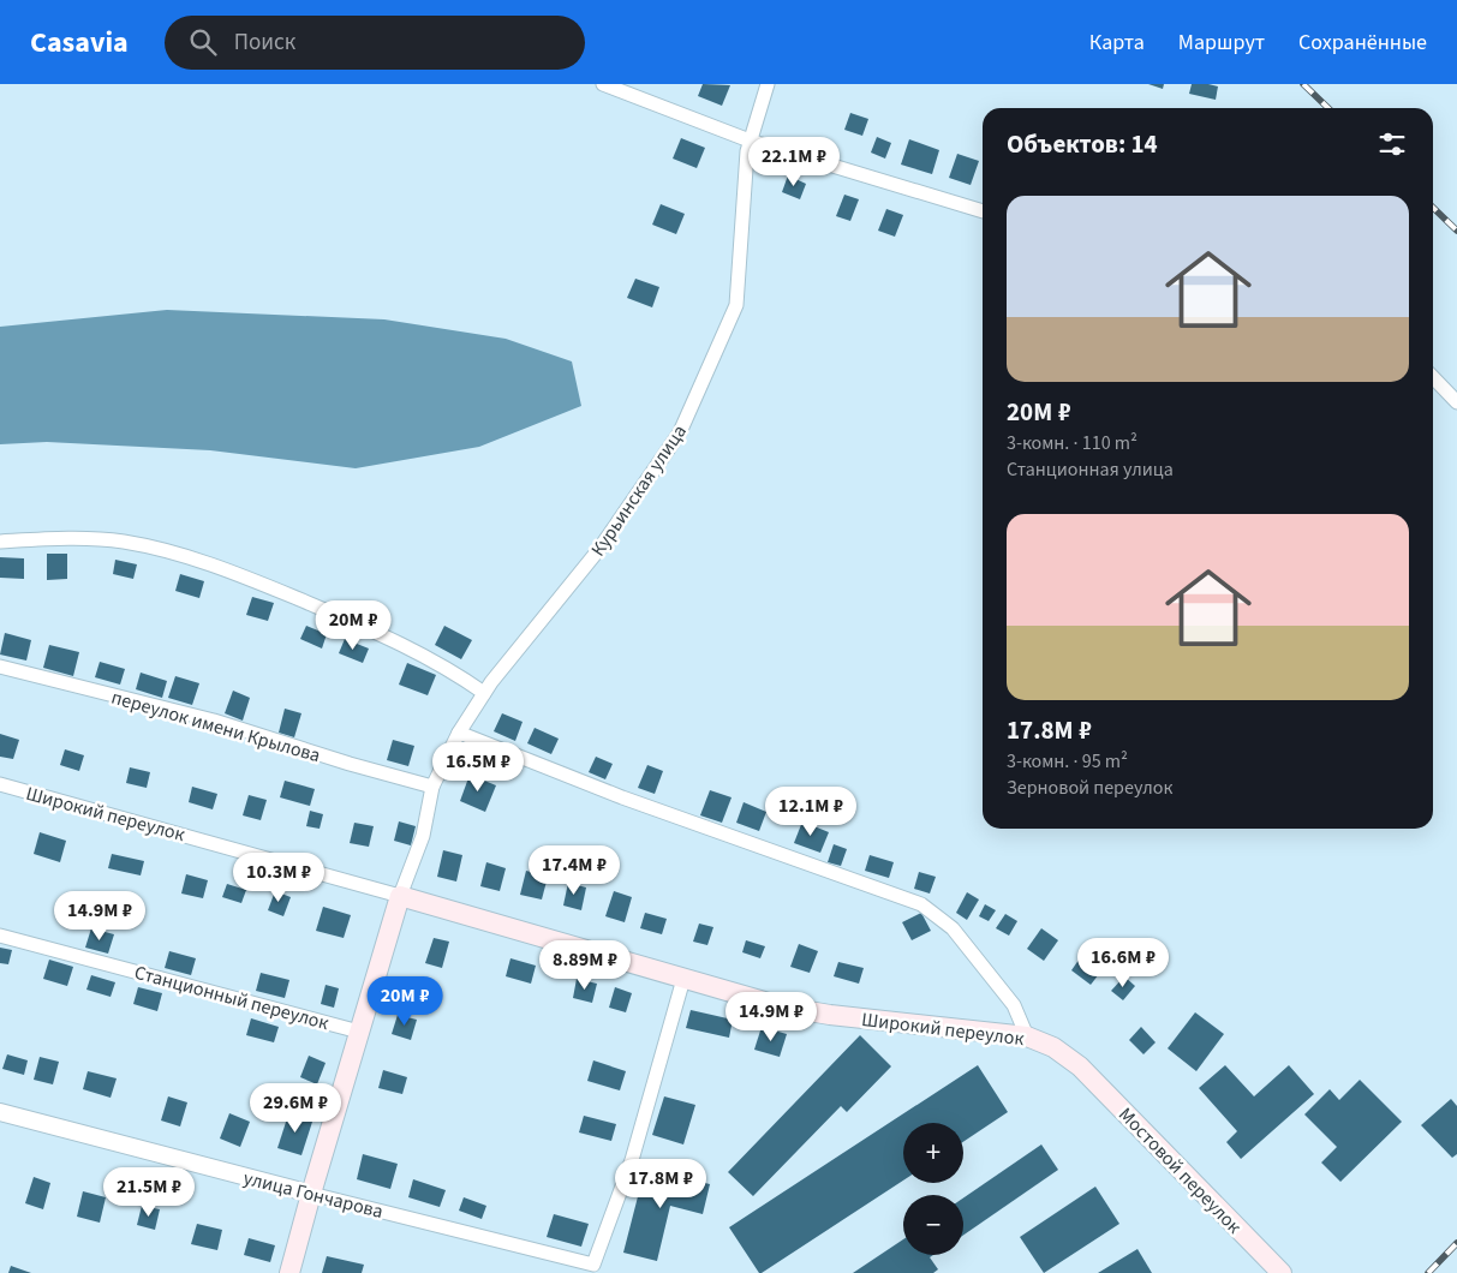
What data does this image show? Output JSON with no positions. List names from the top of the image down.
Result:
{
  "streets": {
    "main road": ["Широкий переулок", "Мостовой переулок"],
    "street": [
      "Курьинская улица",
      "переулок имени Крылова",
      "Станционный переулок",
      "улица Гончарова"
    ]
  },
  "crossings": [
    ["Курьинская улица", "переулок имени Крылова"],
    ["Курьинская улица", "Широкий переулок"],
    ["Широкий переулок", "Мостовой переулок"],
    ["Широкий переулок", "улица Гончарова"]
  ],
  "page": {
    "header": "Casavia",
    "search": "Поиск",
    "nav": ["Карта", "Маршрут", "Сохранённые"],
    "heading": "Объектов: 14",
    "price": [
      "22.1M ₽",
      "20M ₽",
      "16.5M ₽",
      "12.1M ₽",
      "17.4M ₽",
      "10.3M ₽",
      "14.9M ₽",
      "16.6M ₽",
      "8.89M ₽",
      "20M ₽",
      "14.9M ₽",
      "29.6M ₽",
      "17.8M ₽",
      "21.5M ₽"
    ],
    "list": [
      {
        "name": "20M ₽",
        "note": "3-комн. · 110 m² · Станционная улица"
      },
      {
        "name": "17.8M ₽",
        "note": "3-комн. · 95 m² · Зерновой переулок"
      }
    ],
    "map_buttons": ["+", "−"]
  }
}
